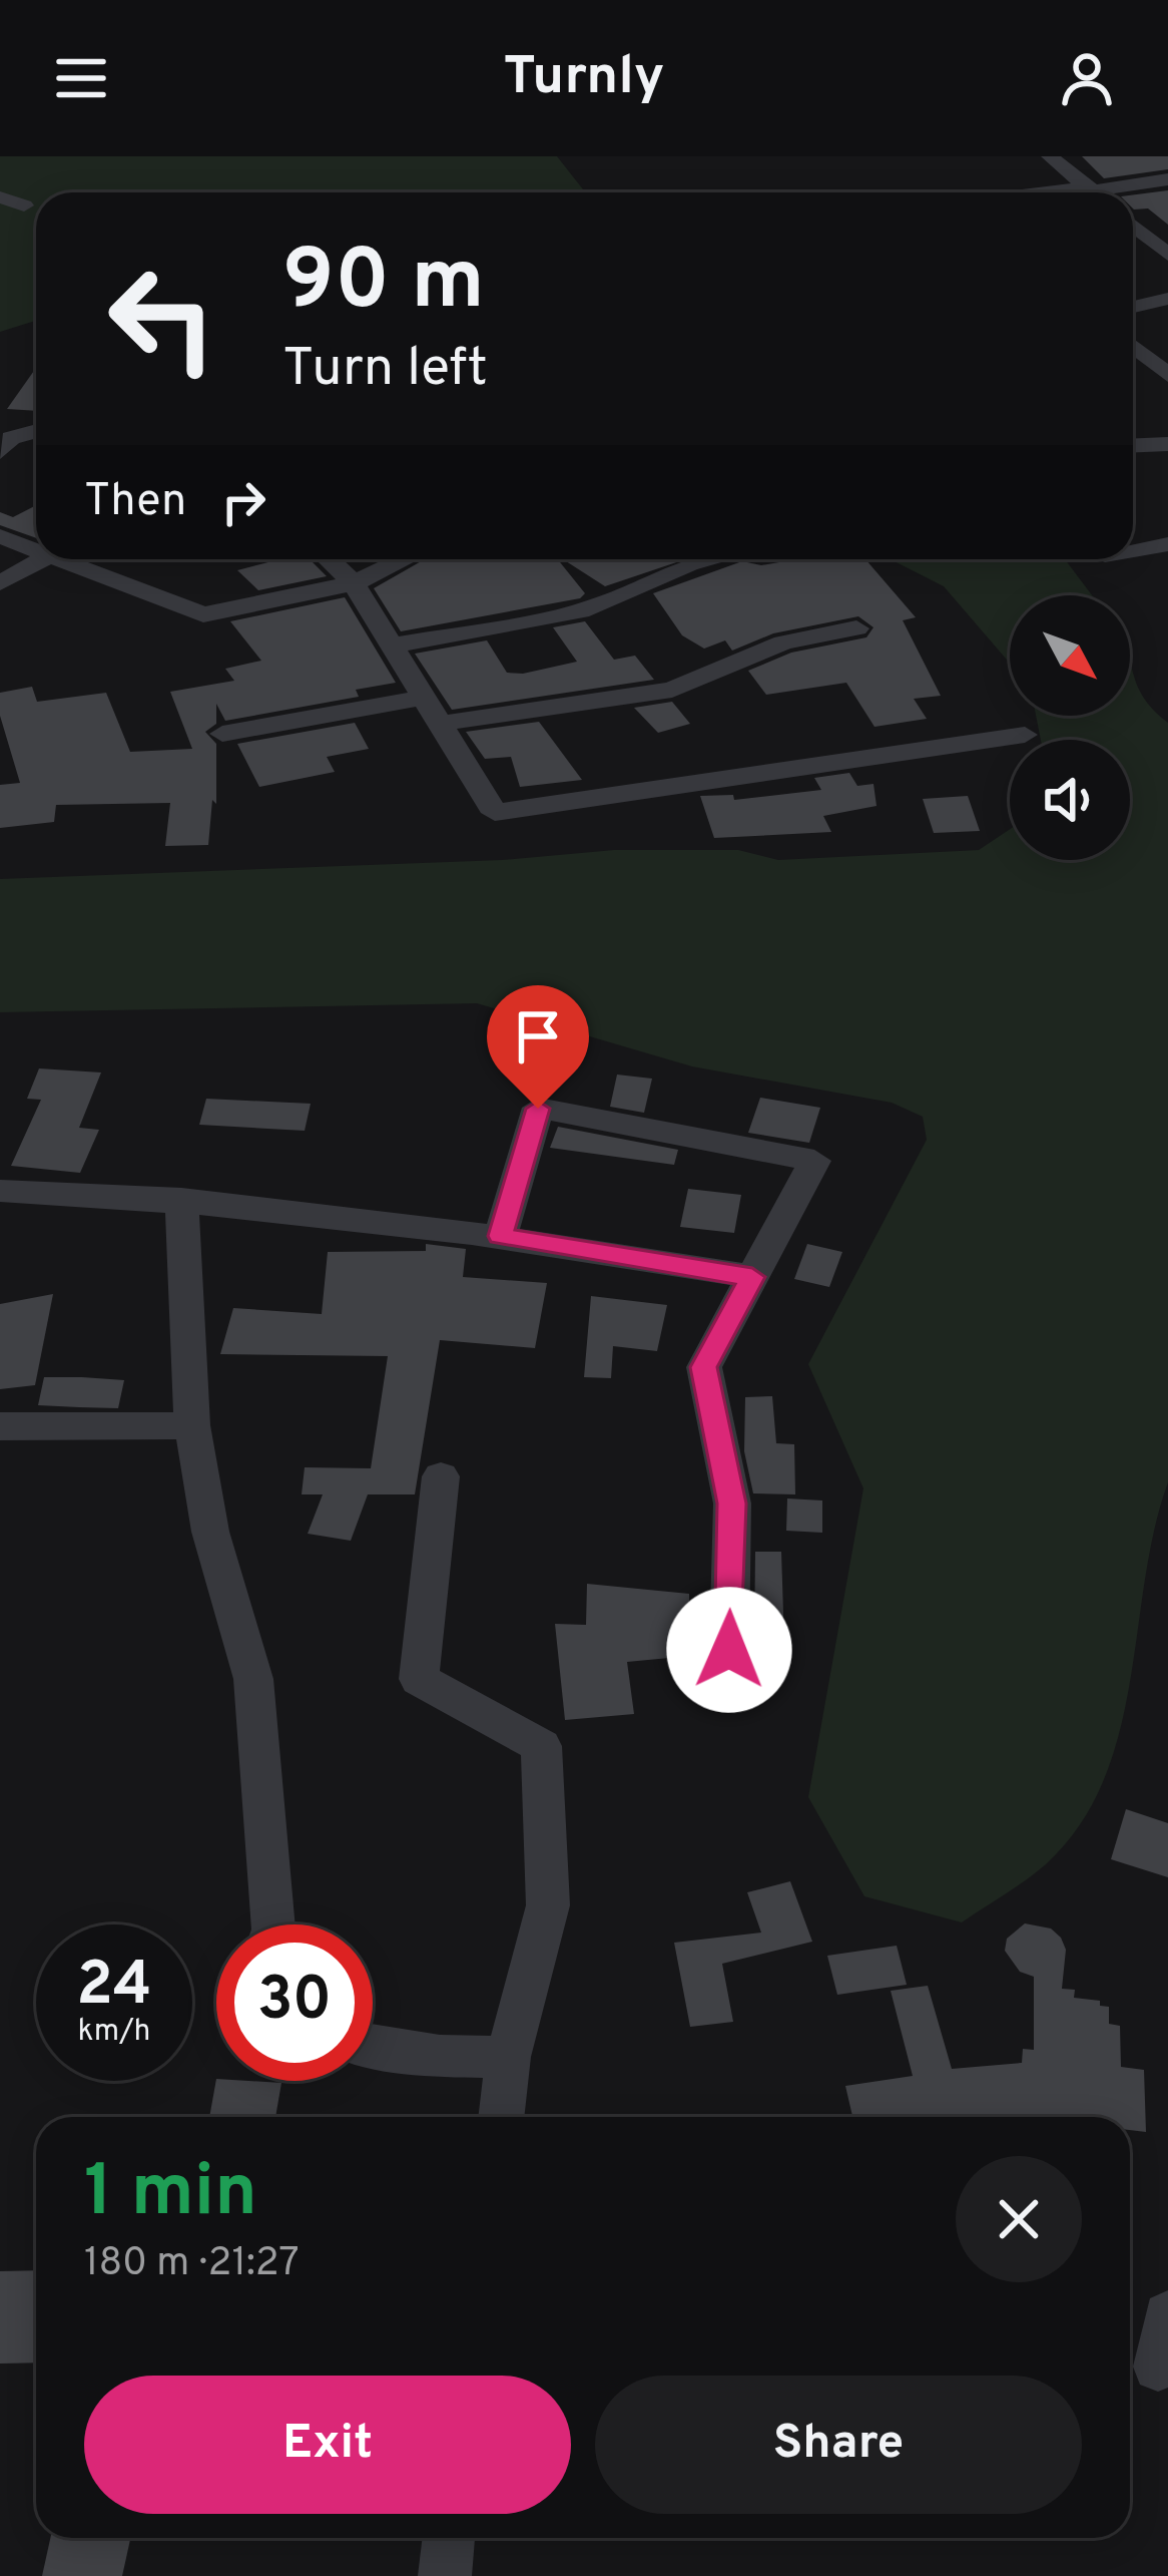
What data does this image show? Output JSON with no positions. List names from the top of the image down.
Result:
{
  "north": "bottom right",
  "page": {
    "header": "Turnly",
    "turn": ["90 m", "Turn left"],
    "then": "Then",
    "speed": "24 km/h",
    "limit": "30",
    "heading": ["1 min", "180 m · 21:27"],
    "buttons": ["Exit", "Share"]
  }
}
